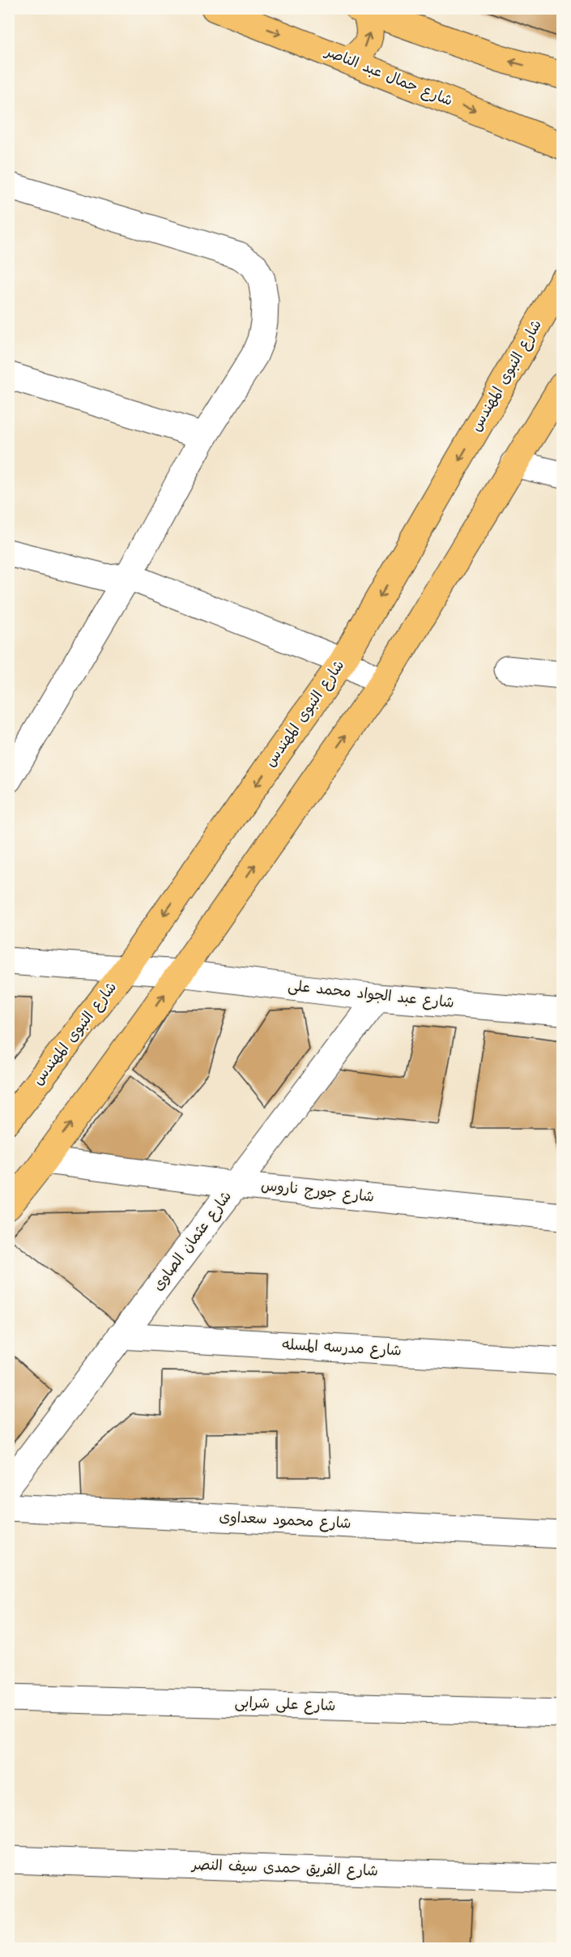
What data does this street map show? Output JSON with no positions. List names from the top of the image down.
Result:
{
  "streets": {
    "main road": ["شارع جمال عبد الناصر", "شارع النبوى المهندس"],
    "street": [
      "شارع عبد الجواد محمد على",
      "شارع جورج ناروس",
      "شارع عثمان الصاوى",
      "شارع مدرسه المسله",
      "شارع محمود سعداوى",
      "شارع على شرابى",
      "شارع الفريق حمدى سيف النصر"
    ]
  },
  "crossings": [
    ["شارع النبوى المهندس", "شارع عبد الجواد محمد على"],
    ["شارع عبد الجواد محمد على", "شارع عثمان الصاوى"],
    ["شارع جورج ناروس", "شارع عثمان الصاوى"],
    ["شارع عثمان الصاوى", "شارع مدرسه المسله"]
  ]
}
